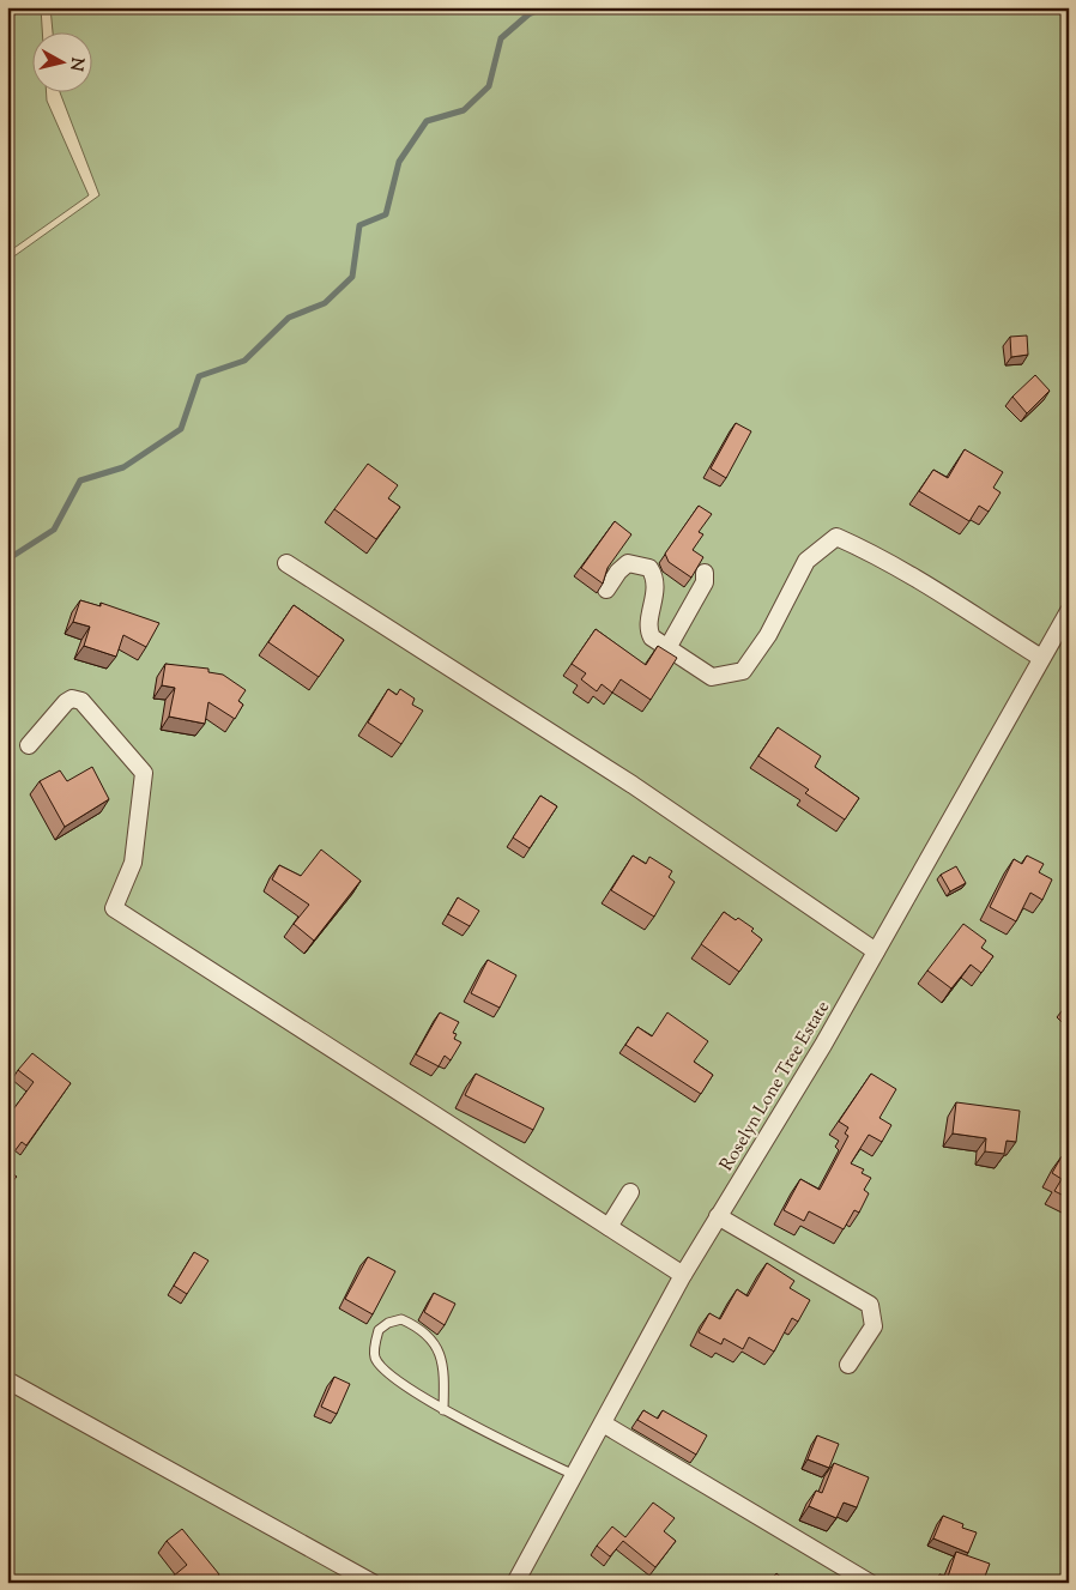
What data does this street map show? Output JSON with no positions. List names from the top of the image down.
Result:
{
  "streets": {
    "street": ["Roselyn Lone Tree Estate"]
  },
  "north": "right"
}
